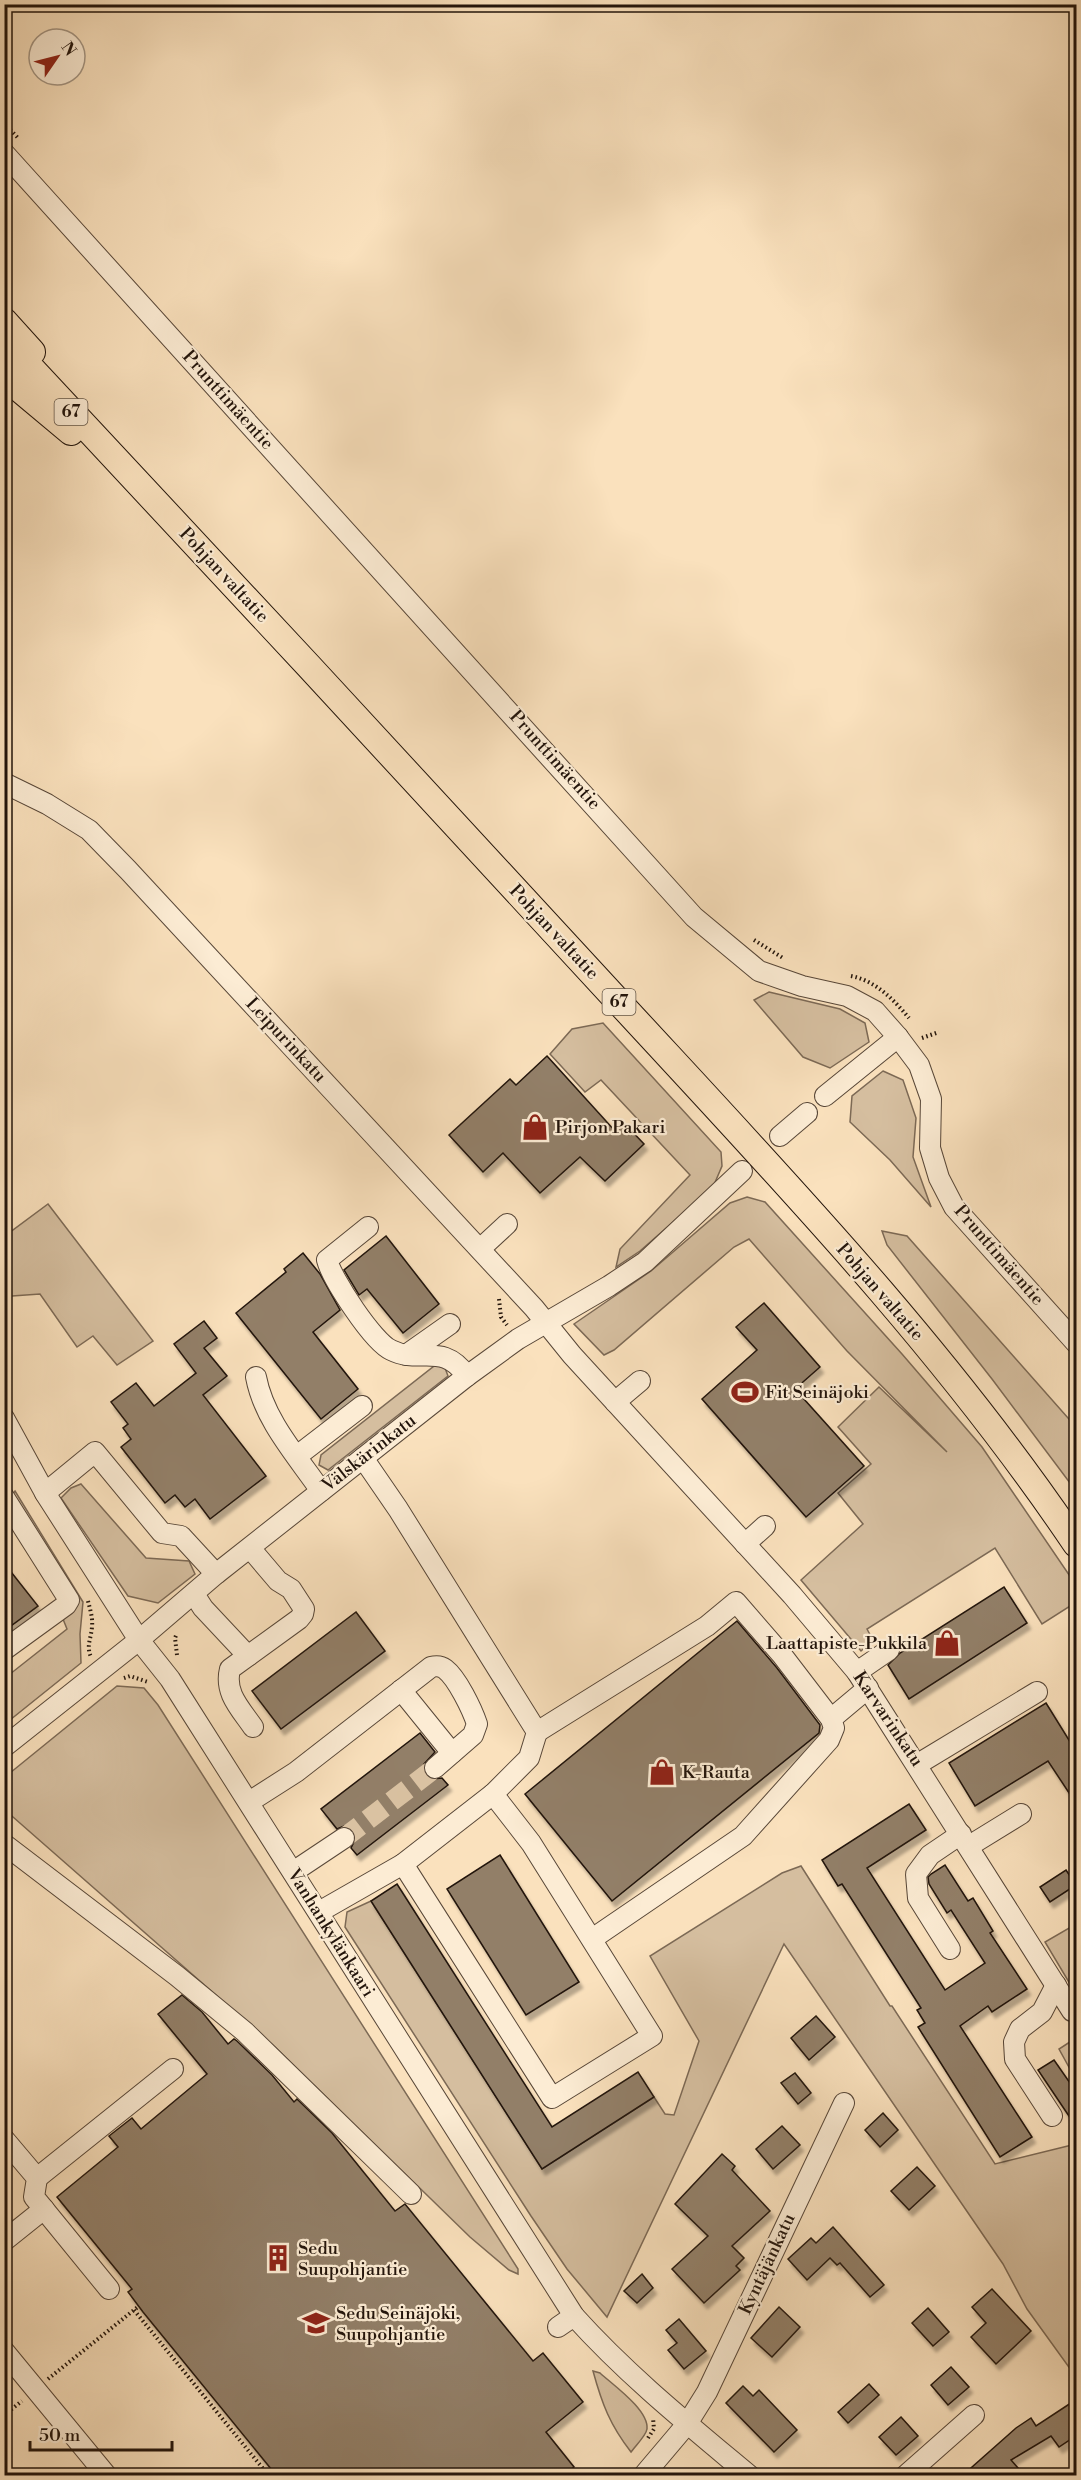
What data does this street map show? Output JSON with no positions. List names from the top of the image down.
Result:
{
  "streets": {
    "main road": ["67", "Pohjan valtatie"],
    "street": [
      "Prunttimäentie",
      "Leipurinkatu",
      "Välskärinkatu",
      "Karvarinkatu",
      "Vanhankylänkaari",
      "Kyntäjänkatu"
    ]
  },
  "crossings": [
    ["Leipurinkatu", "Välskärinkatu"],
    ["Leipurinkatu", "Karvarinkatu"],
    ["Välskärinkatu", "Karvarinkatu"],
    ["Välskärinkatu", "Vanhankylänkaari"],
    ["Vanhankylänkaari", "Kyntäjänkatu"]
  ],
  "places": {
    "shop": ["Pirjon Pakari", "Laattapiste-Pukkila", "K-Rauta"],
    "sports": ["Fit Seinäjoki"],
    "building": ["Sedu Suupohjantie"],
    "school or university": ["Sedu Seinäjoki, Suupohjantie"]
  },
  "scale_bar": "50 m",
  "north": "top right"
}
